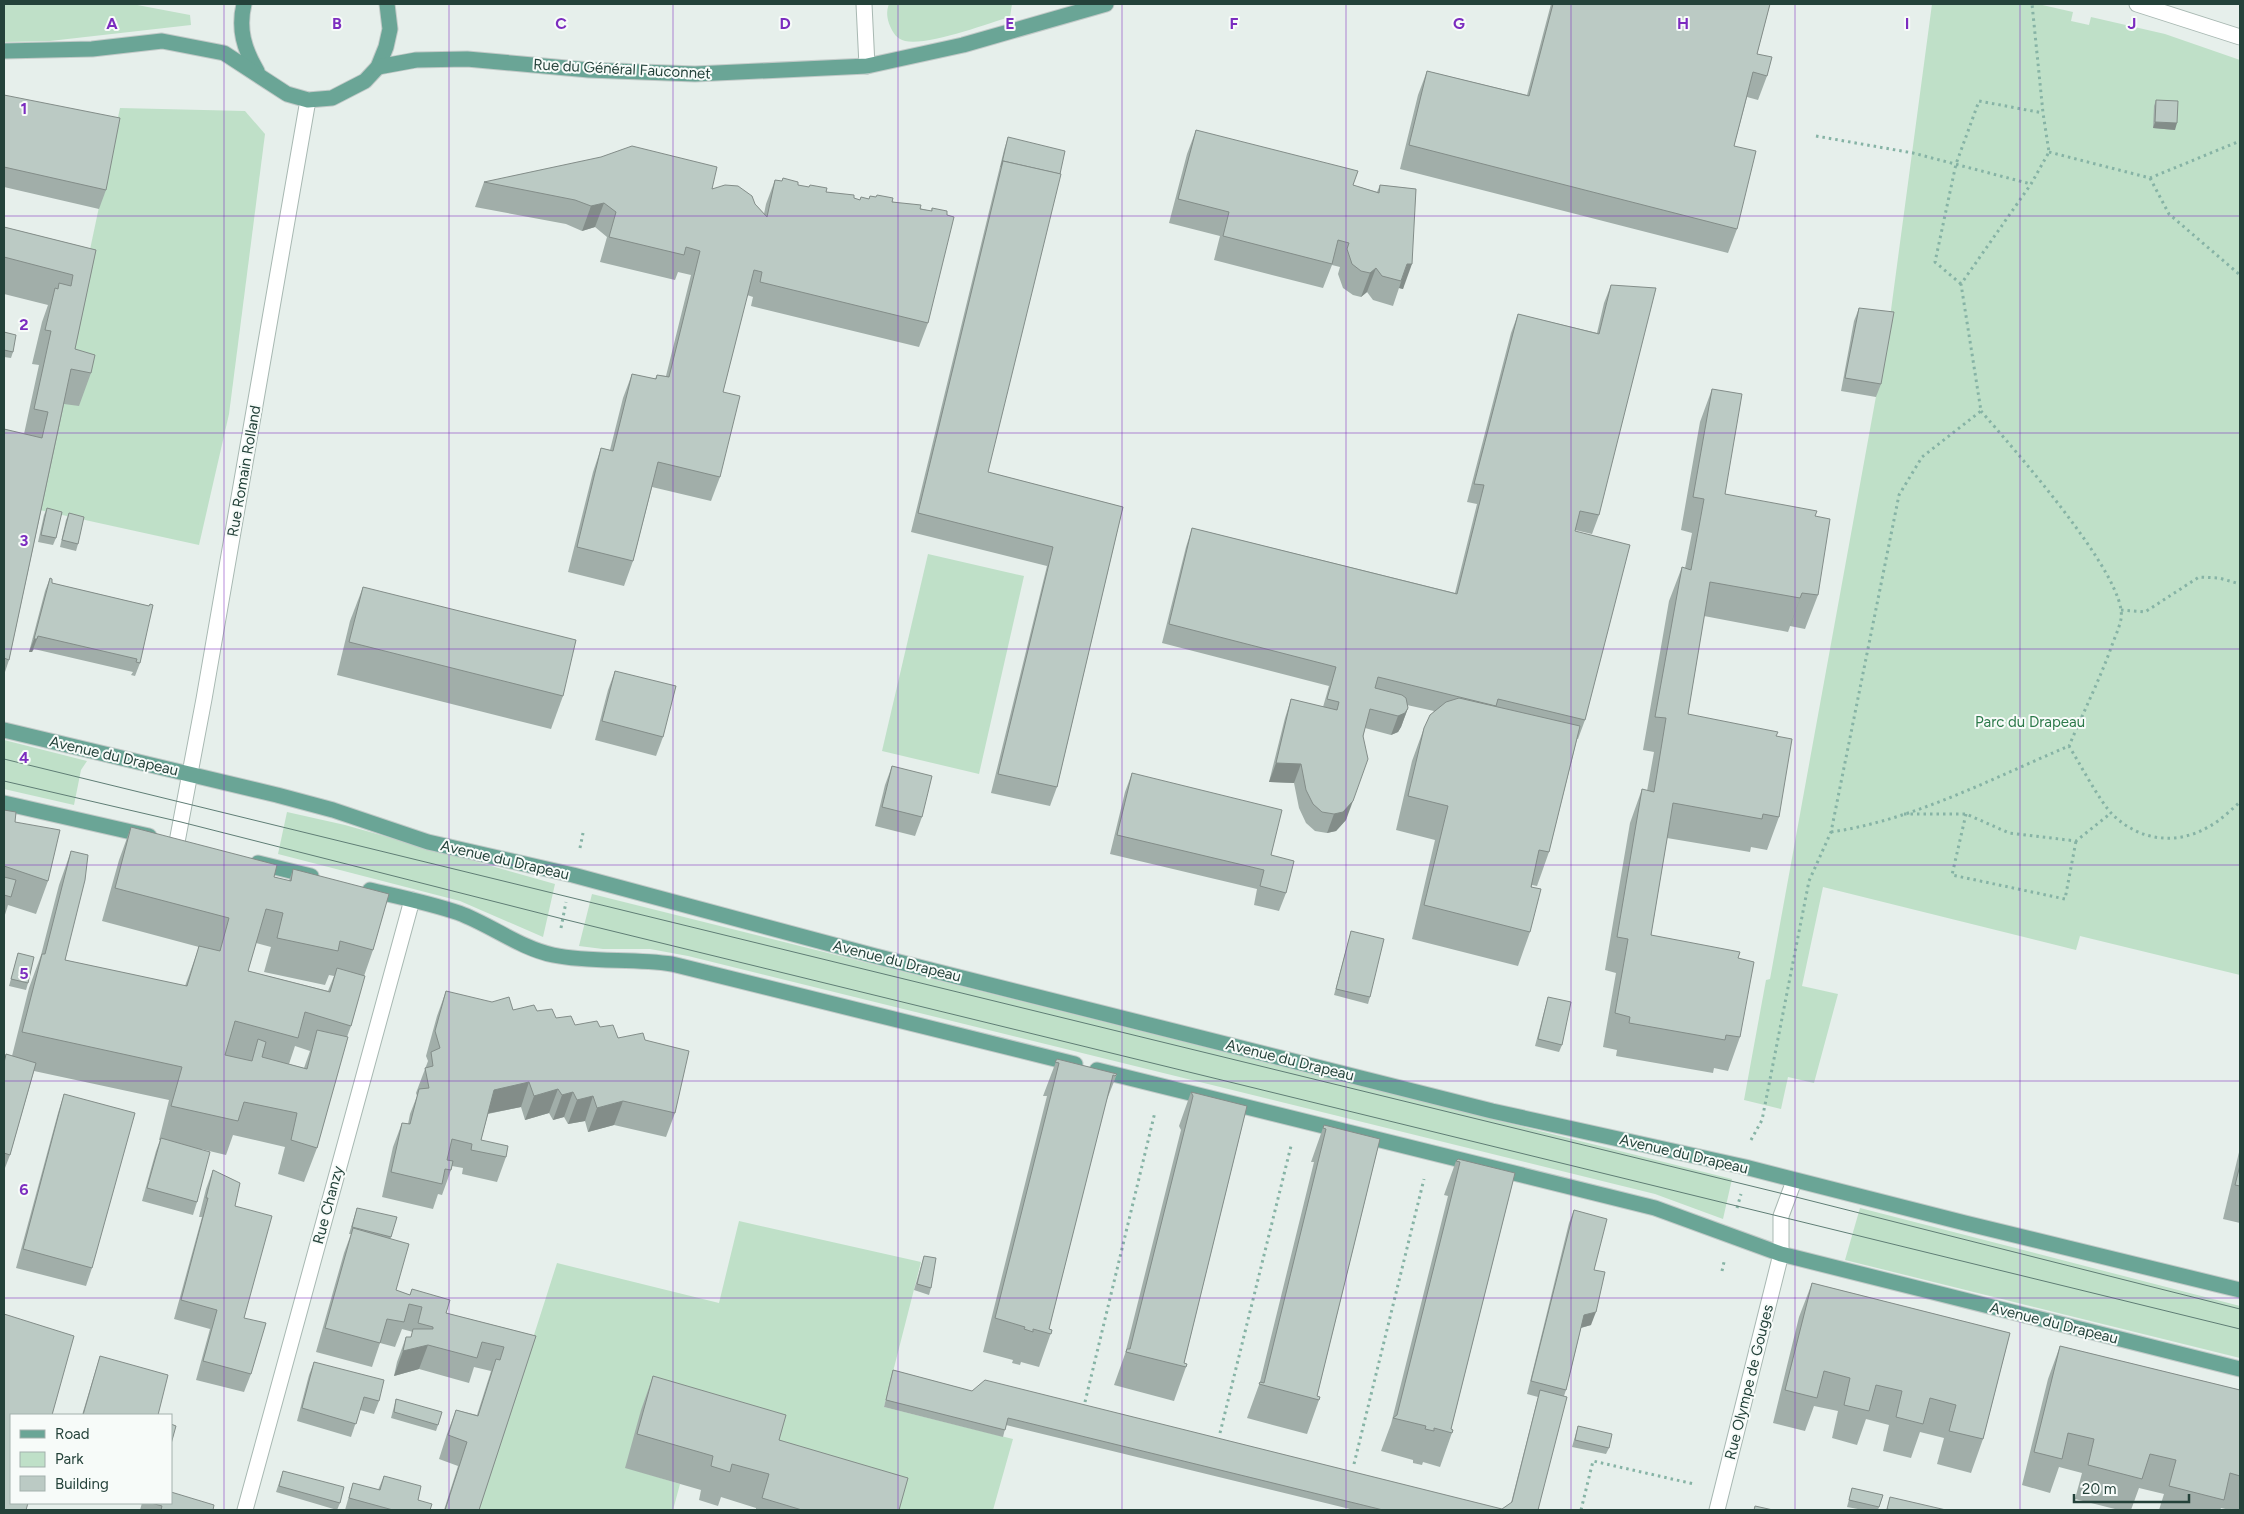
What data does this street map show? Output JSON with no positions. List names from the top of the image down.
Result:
{
  "streets": {
    "main road": ["Rue du Général Fauconnet", "Avenue du Drapeau"],
    "street": ["Rue Romain Rolland", "Rue Chanzy", "Rue Olympe de Gouges"]
  },
  "crossings": [
    ["Rue Romain Rolland", "Avenue du Drapeau"],
    ["Avenue du Drapeau", "Rue Chanzy"],
    ["Avenue du Drapeau", "Rue Olympe de Gouges"]
  ],
  "parks": ["Parc du Drapeau"],
  "legend": ["Road", "Park", "Building"],
  "scale_bar": "20 m",
  "grid": {
    "columns": [
      "A",
      "B",
      "C",
      "D",
      "E",
      "F",
      "G",
      "H",
      "I",
      "J"
    ],
    "rows": [
      "1",
      "2",
      "3",
      "4",
      "5",
      "6"
    ]
  }
}
